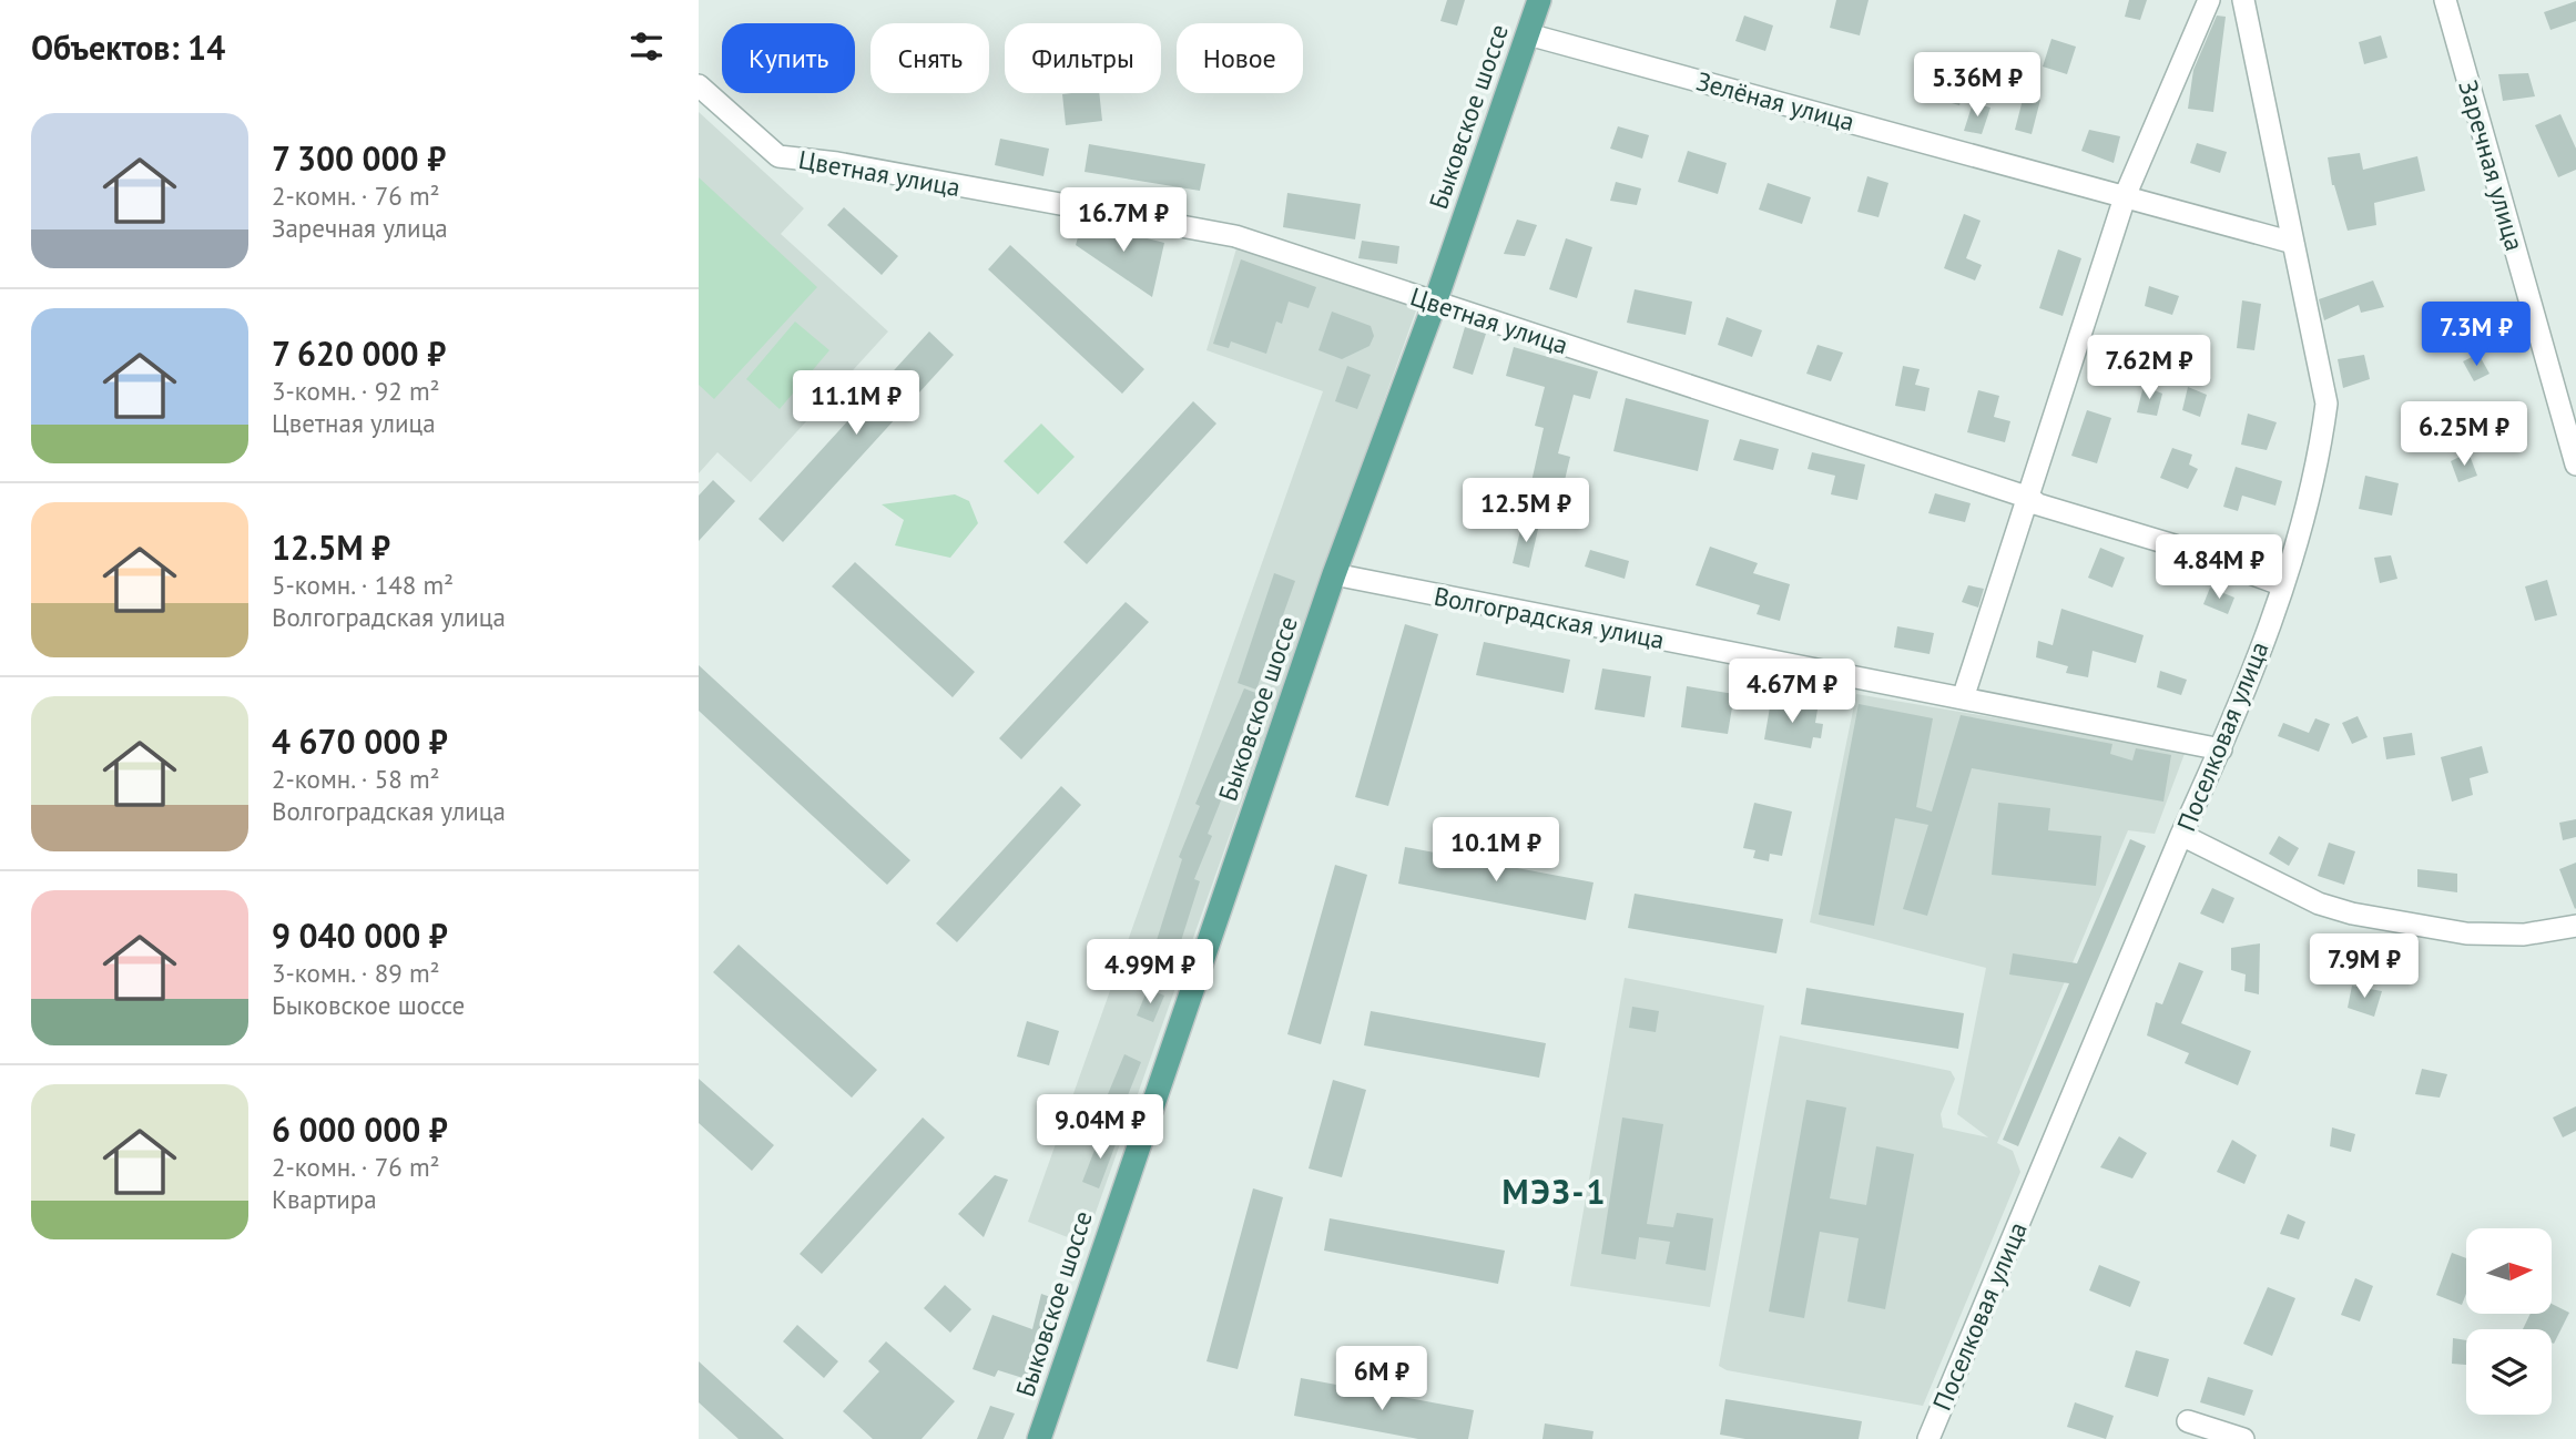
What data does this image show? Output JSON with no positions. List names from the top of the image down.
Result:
{
  "streets": {
    "main road": ["Быковское шоссе"],
    "street": [
      "Зелёная улица",
      "Заречная улица",
      "Цветная улица",
      "Волгоградская улица",
      "Поселковая улица"
    ]
  },
  "crossings": [
    ["Зелёная улица", "Быковское шоссе"],
    ["Зелёная улица", "Поселковая улица"],
    ["Быковское шоссе", "Цветная улица"],
    ["Быковское шоссе", "Волгоградская улица"],
    ["Цветная улица", "Поселковая улица"],
    ["Волгоградская улица", "Поселковая улица"]
  ],
  "districts": ["МЭЗ-1"],
  "north": "right",
  "page": {
    "heading": "Объектов: 14",
    "chip": [
      "Купить",
      "Снять",
      "Фильтры",
      "Новое"
    ],
    "price": [
      "5.36M ₽",
      "16.7M ₽",
      "7.3M ₽",
      "7.62M ₽",
      "11.1M ₽",
      "6.25M ₽",
      "12.5M ₽",
      "4.84M ₽",
      "4.67M ₽",
      "10.1M ₽",
      "7.9M ₽",
      "4.99M ₽",
      "9.04M ₽",
      "6M ₽"
    ],
    "list": [
      {
        "name": "7 300 000 ₽",
        "note": "2-комн. · 76 m² · Заречная улица"
      },
      {
        "name": "7 620 000 ₽",
        "note": "3-комн. · 92 m² · Цветная улица"
      },
      {
        "name": "12.5M ₽",
        "note": "5-комн. · 148 m² · Волгоградская улица"
      },
      {
        "name": "4 670 000 ₽",
        "note": "2-комн. · 58 m² · Волгоградская улица"
      },
      {
        "name": "9 040 000 ₽",
        "note": "3-комн. · 89 m² · Быковское шоссе"
      },
      {
        "name": "6 000 000 ₽",
        "note": "2-комн. · 76 m² · Квартира"
      }
    ]
  }
}
